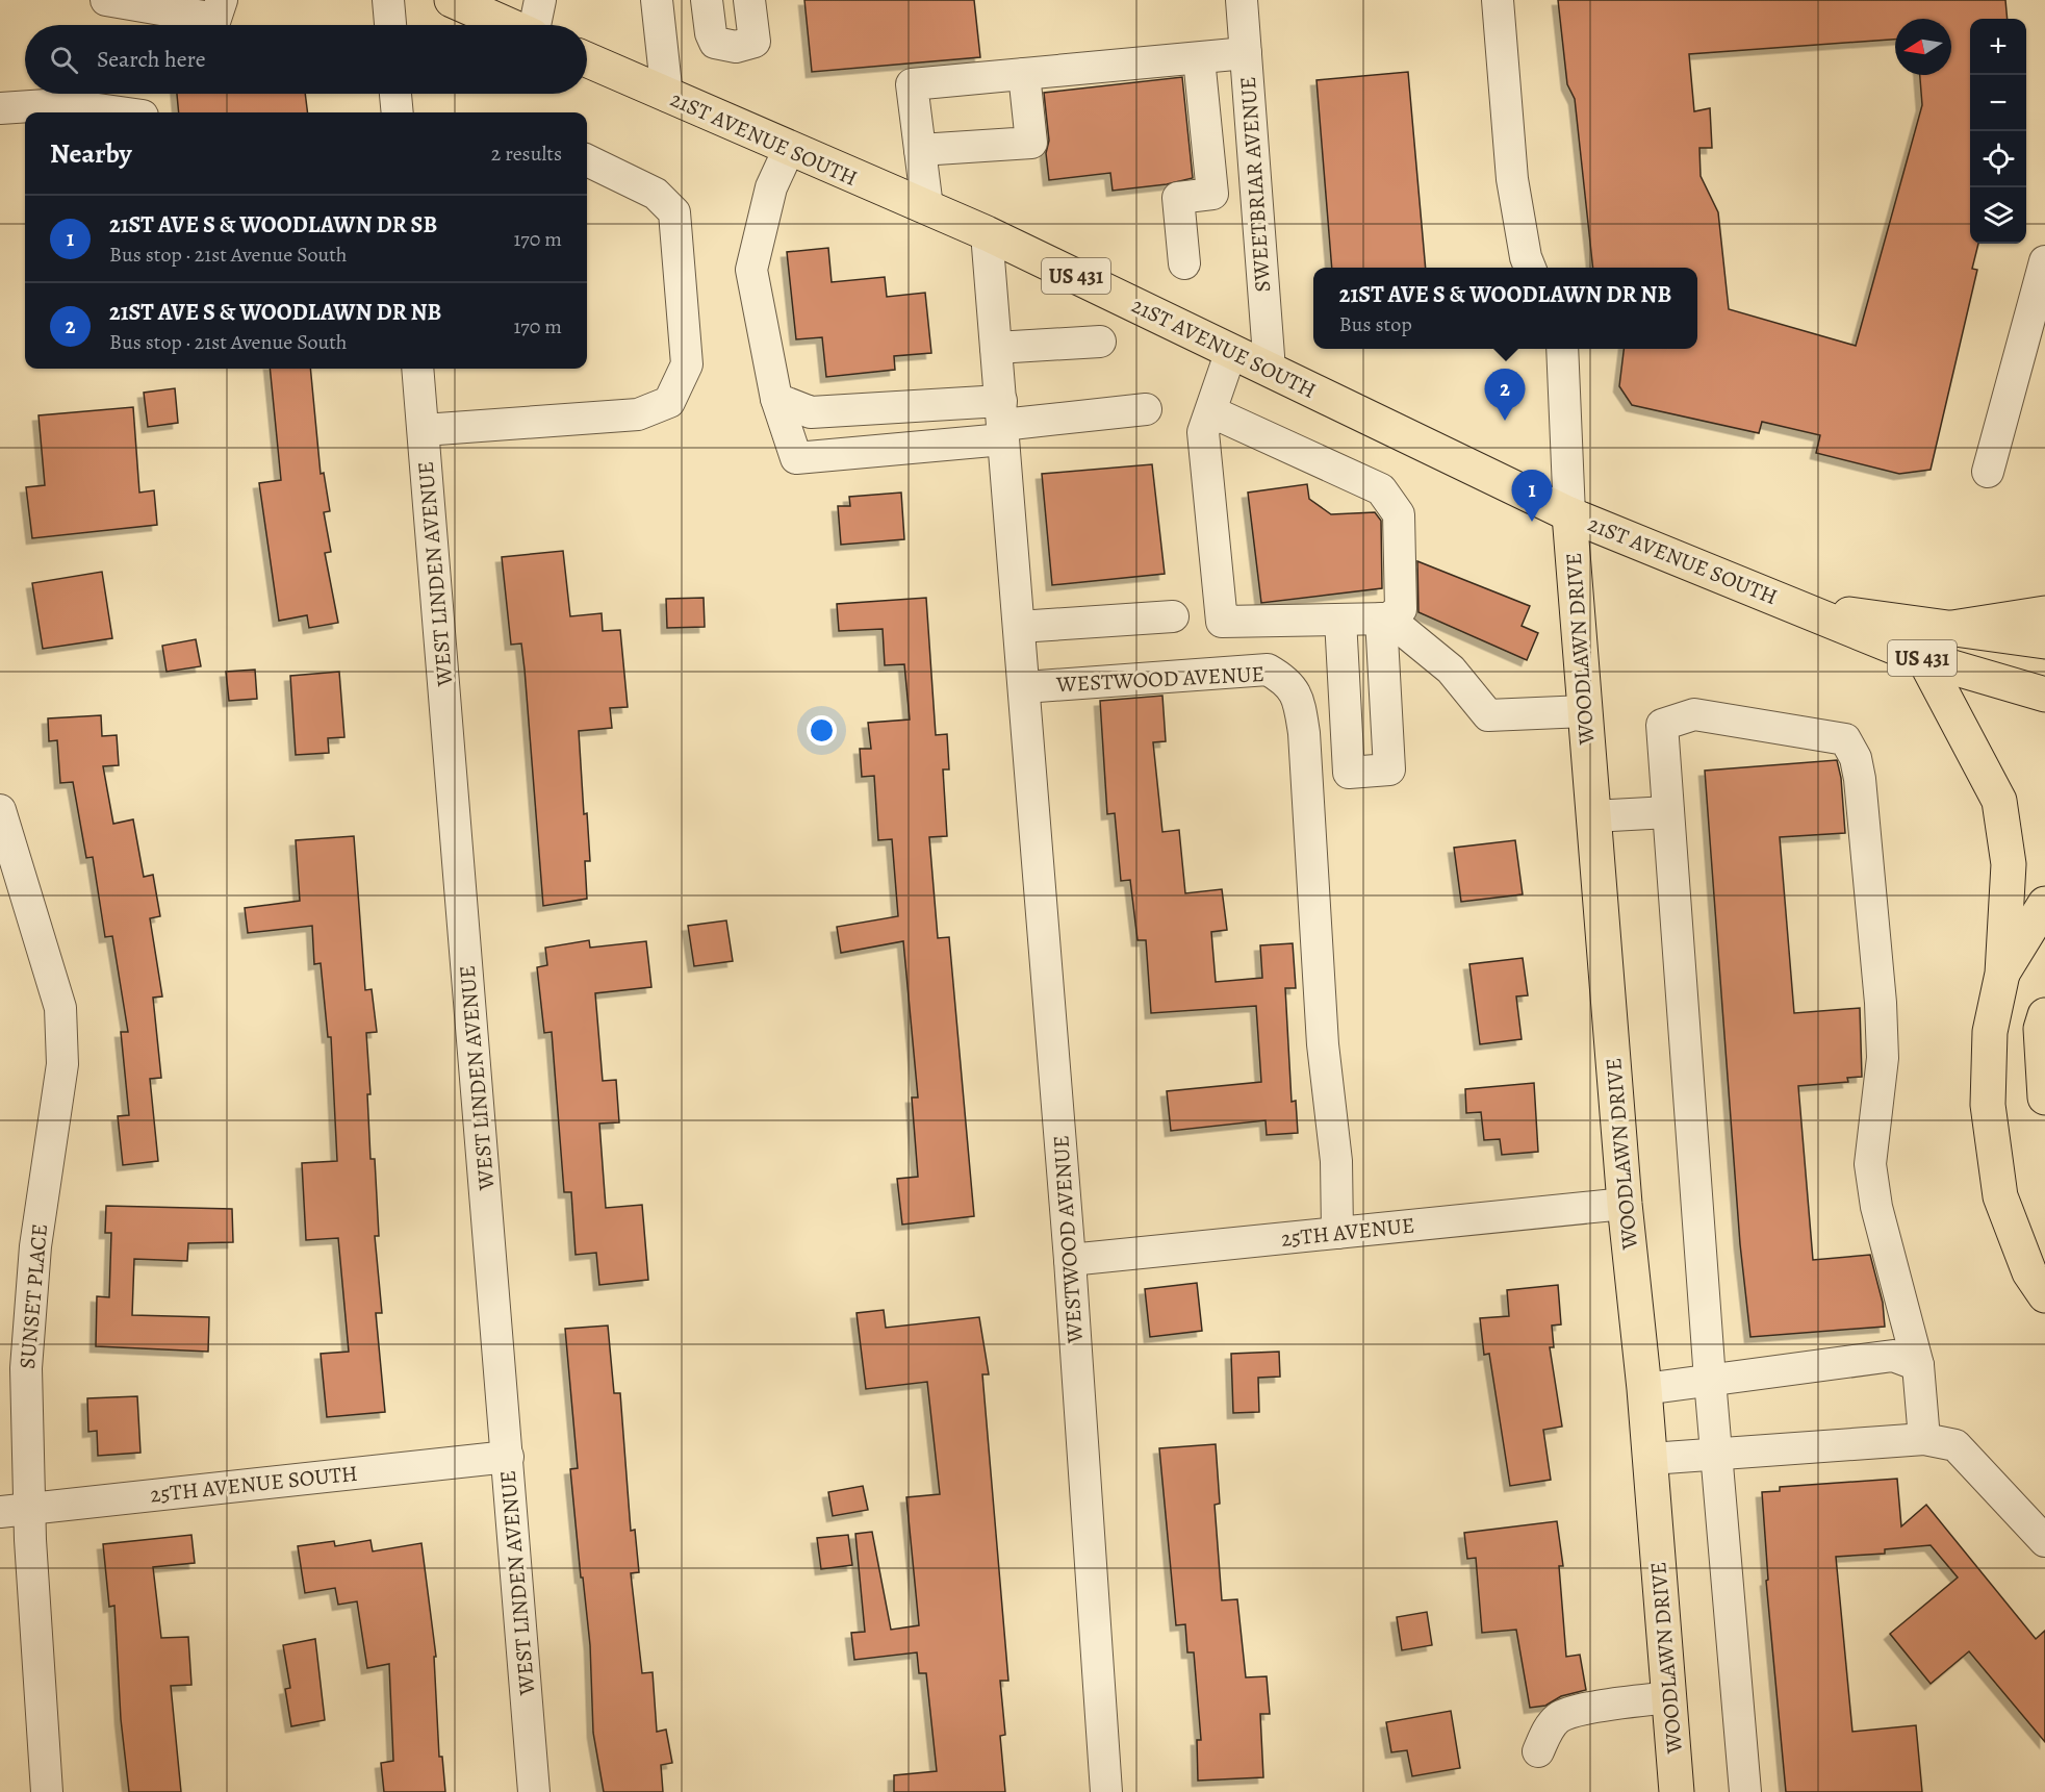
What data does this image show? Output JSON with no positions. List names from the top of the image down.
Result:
{
  "streets": {
    "main road": ["21ST AVENUE SOUTH", "US 431", "WOODLAWN DRIVE"],
    "street": [
      "SWEETBRIAR AVENUE",
      "WEST LINDEN AVENUE",
      "WESTWOOD AVENUE",
      "25TH AVENUE",
      "SUNSET PLACE",
      "25TH AVENUE SOUTH"
    ]
  },
  "crossings": [
    ["21ST AVENUE SOUTH", "SWEETBRIAR AVENUE"],
    ["21ST AVENUE SOUTH", "US 431"],
    ["21ST AVENUE SOUTH", "WOODLAWN DRIVE"],
    ["21ST AVENUE SOUTH", "WESTWOOD AVENUE"],
    ["WEST LINDEN AVENUE", "25TH AVENUE SOUTH"],
    ["WOODLAWN DRIVE", "25TH AVENUE"],
    ["WESTWOOD AVENUE", "25TH AVENUE"],
    ["SUNSET PLACE", "25TH AVENUE SOUTH"]
  ],
  "north": "left",
  "page": {
    "map_buttons": ["+", "−"],
    "search": "Search here",
    "heading": ["Nearby", "2 results"],
    "list": [
      {
        "mark": "1",
        "name": "21ST AVE S & WOODLAWN DR SB",
        "note": "Bus stop · 21st Avenue South",
        "value": "170 m"
      },
      {
        "mark": "2",
        "name": "21ST AVE S & WOODLAWN DR NB",
        "note": "Bus stop · 21st Avenue South",
        "value": "170 m"
      }
    ],
    "popup": ["21ST AVE S & WOODLAWN DR NB", "Bus stop"],
    "pins": ["2", "1"]
  }
}
